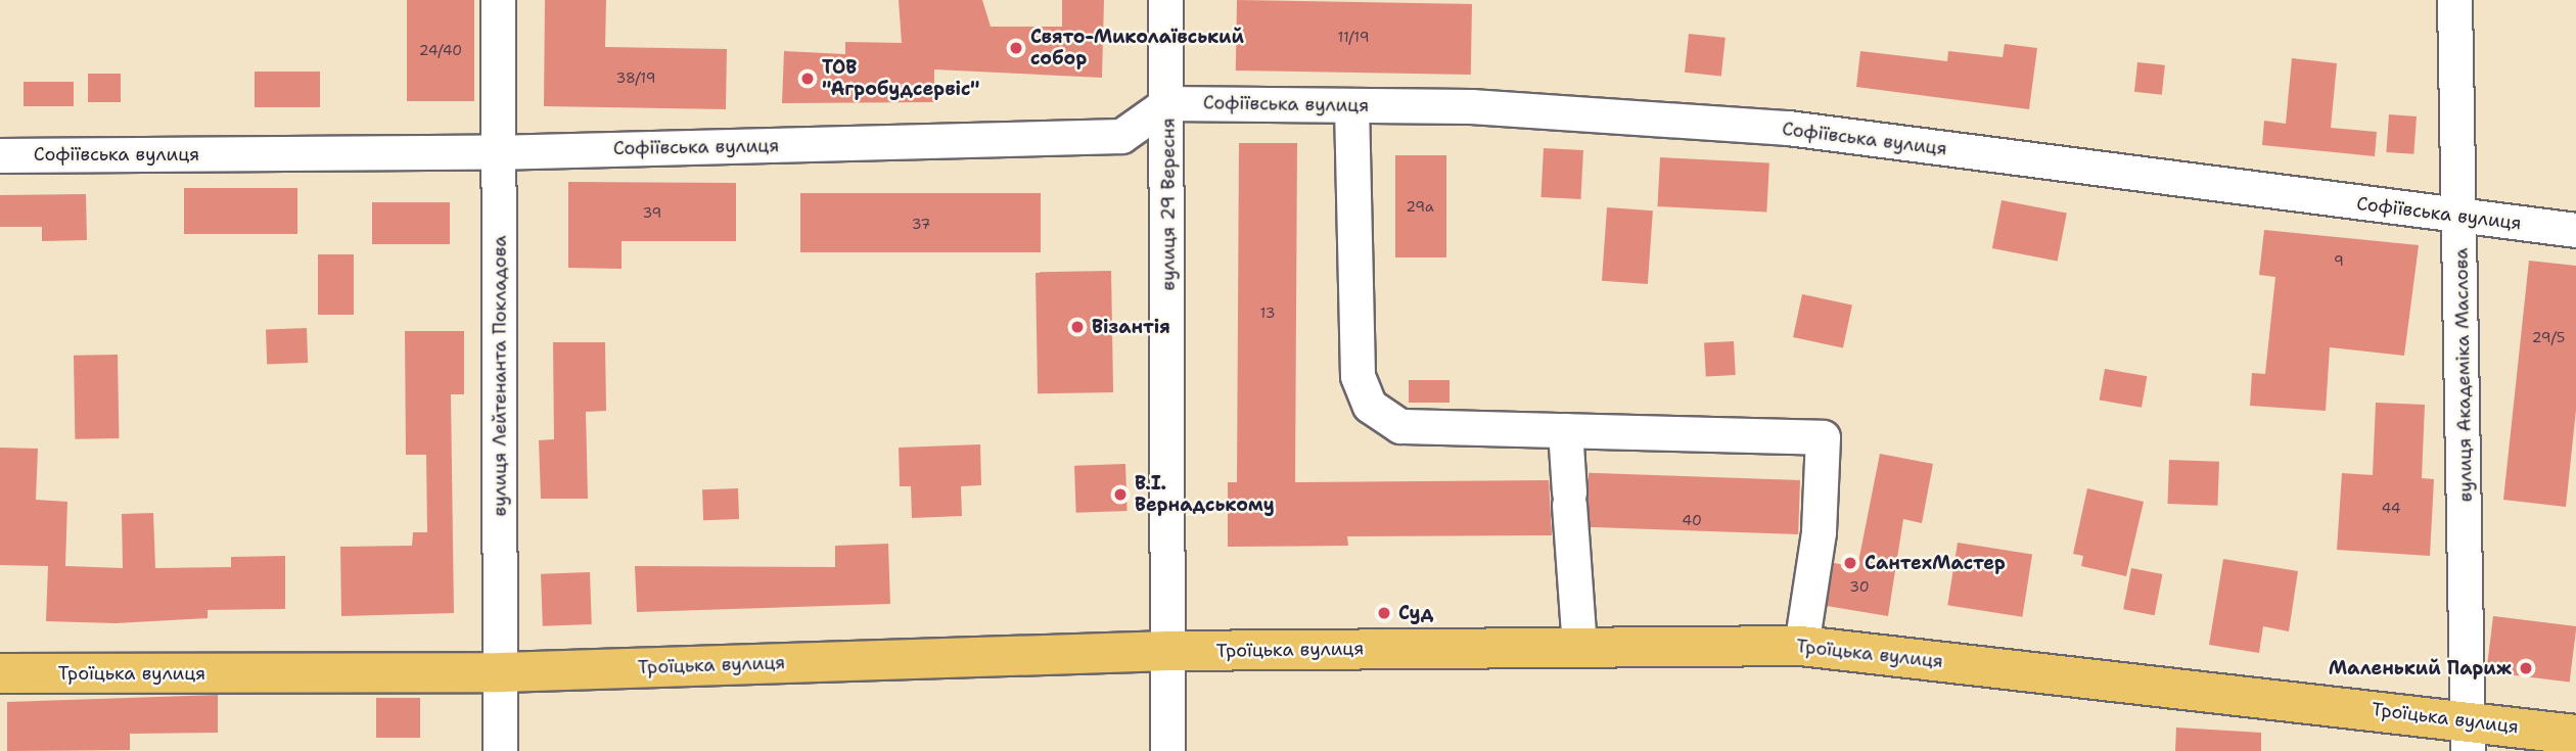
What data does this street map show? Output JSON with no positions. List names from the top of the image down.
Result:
{
  "streets": {
    "main road": ["Троїцька вулиця"],
    "street": [
      "Софіївська вулиця",
      "вулиця 29 Вересня",
      "вулиця Академіка Маслова",
      "вулиця Лейтенанта Покладова"
    ]
  },
  "crossings": [
    ["Софіївська вулиця", "вулиця 29 Вересня"],
    ["Софіївська вулиця", "вулиця Академіка Маслова"],
    ["Софіївська вулиця", "вулиця Лейтенанта Покладова"],
    ["вулиця 29 Вересня", "Троїцька вулиця"],
    ["вулиця Академіка Маслова", "Троїцька вулиця"],
    ["вулиця Лейтенанта Покладова", "Троїцька вулиця"]
  ],
  "places": [
    "Свято-Миколаївський собор",
    "ТОВ \"Агробудсервіс\"",
    "Візантія",
    "В.І. Вернадському",
    "СантехМастер",
    "Суд",
    "Маленький Париж"
  ],
  "house_numbers": [
    "11/19",
    "24/40",
    "38/19",
    "29а",
    "39",
    "37",
    "9",
    "13",
    "29/5",
    "44",
    "40",
    "30"
  ]
}
